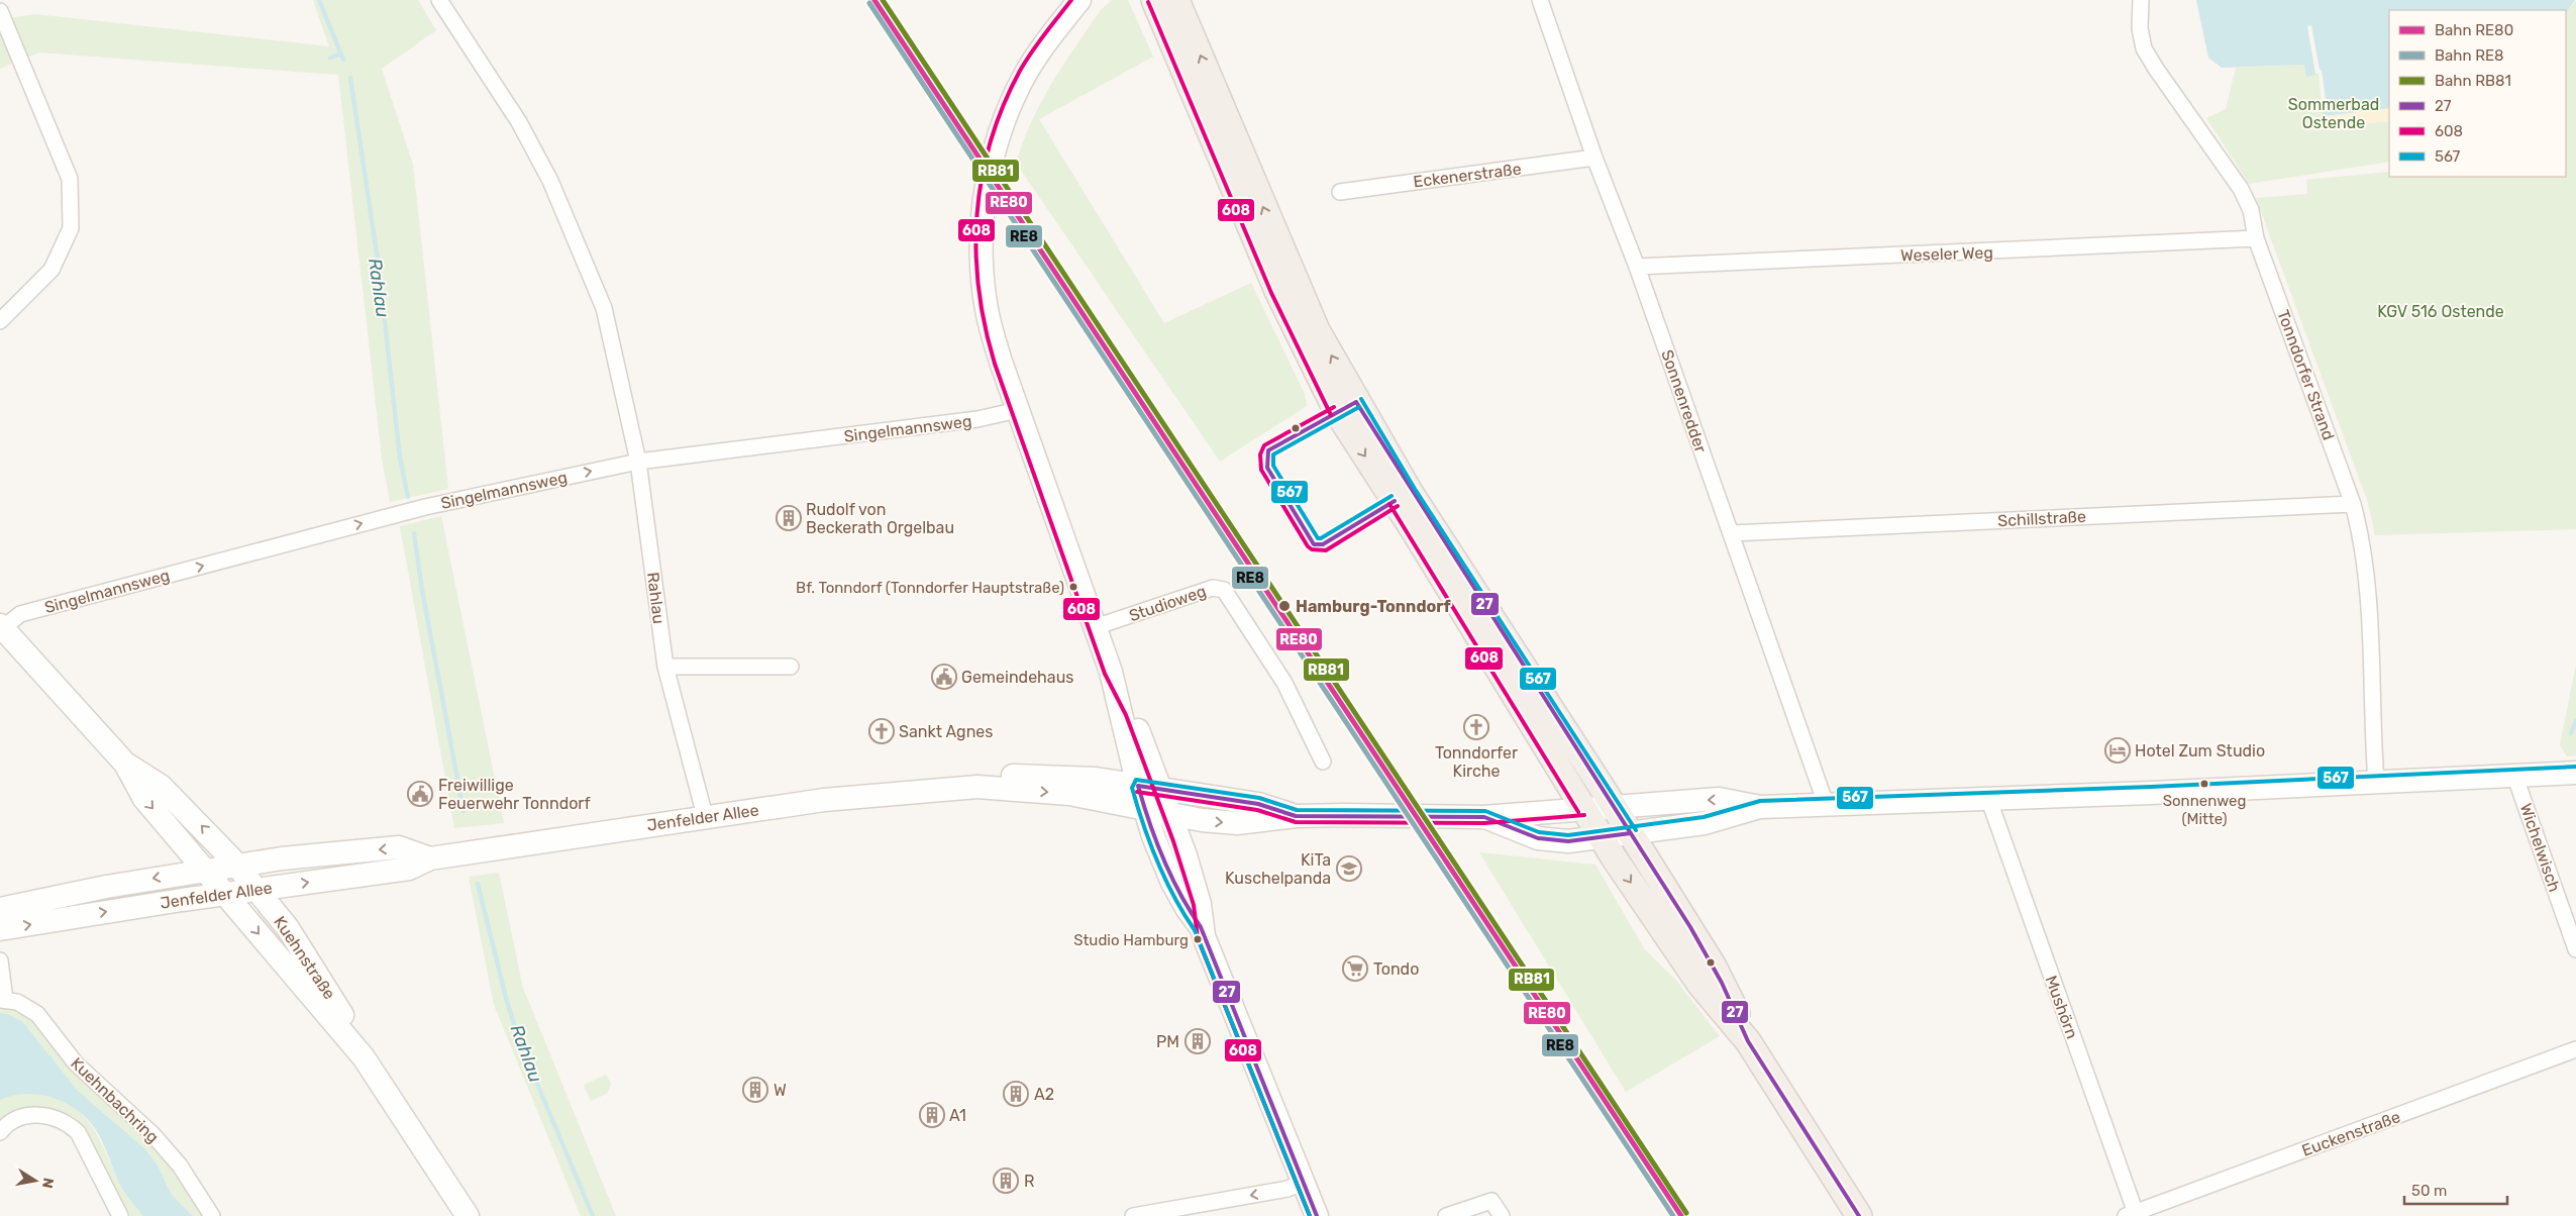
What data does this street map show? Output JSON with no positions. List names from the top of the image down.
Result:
{
  "streets": {
    "main road": ["Jenfelder Allee", "Kuehnstraße"],
    "street": [
      "Eckenerstraße",
      "Weseler Weg",
      "Tonndorfer Strand",
      "Sonnenredder",
      "Singelmannsweg",
      "Schillstraße",
      "Rahlau",
      "Studioweg",
      "Wichelwisch",
      "Mushörn",
      "Kuehnbachring",
      "Euckenstraße"
    ]
  },
  "crossings": [
    ["Eckenerstraße", "Sonnenredder"],
    ["Weseler Weg", "Tonndorfer Strand"],
    ["Weseler Weg", "Sonnenredder"],
    ["Tonndorfer Strand", "Schillstraße"],
    ["Sonnenredder", "Schillstraße"],
    ["Singelmannsweg", "Rahlau"],
    ["Singelmannsweg", "Kuehnstraße"],
    ["Rahlau", "Jenfelder Allee"],
    ["Jenfelder Allee", "Kuehnstraße"],
    ["Mushörn", "Euckenstraße"]
  ],
  "one_way": ["Singelmannsweg"],
  "water": ["Rahlau"],
  "parks": ["Sommerbad Ostende", "KGV 516 Ostende"],
  "places": {
    "building": [
      "Rudolf von Beckerath Orgelbau",
      "PM",
      "W",
      "A2",
      "A1",
      "R"
    ],
    "other": [
      "Bf. Tonndorf (Tonndorfer Hauptstraße)",
      "Hamburg-Tonndorf",
      "Sonnenweg (Mitte)",
      "Studio Hamburg"
    ],
    "public building": ["Gemeindehaus", "Freiwillige Feuerwehr Tonndorf"],
    "church": ["Tonndorfer Kirche", "Sankt Agnes"],
    "hotel": ["Hotel Zum Studio"],
    "school or university": ["KiTa Kuschelpanda"],
    "supermarket": ["Tondo"]
  },
  "lines": [
    "rail line RE80",
    "rail line RB81",
    "transit line 608",
    "rail line RE8",
    "transit line 567",
    "transit line 27"
  ],
  "legend": [
    "Bahn RE80",
    "Bahn RE8",
    "Bahn RB81",
    "27",
    "608",
    "567"
  ],
  "scale_bar": "50 m",
  "north": "right"
}
